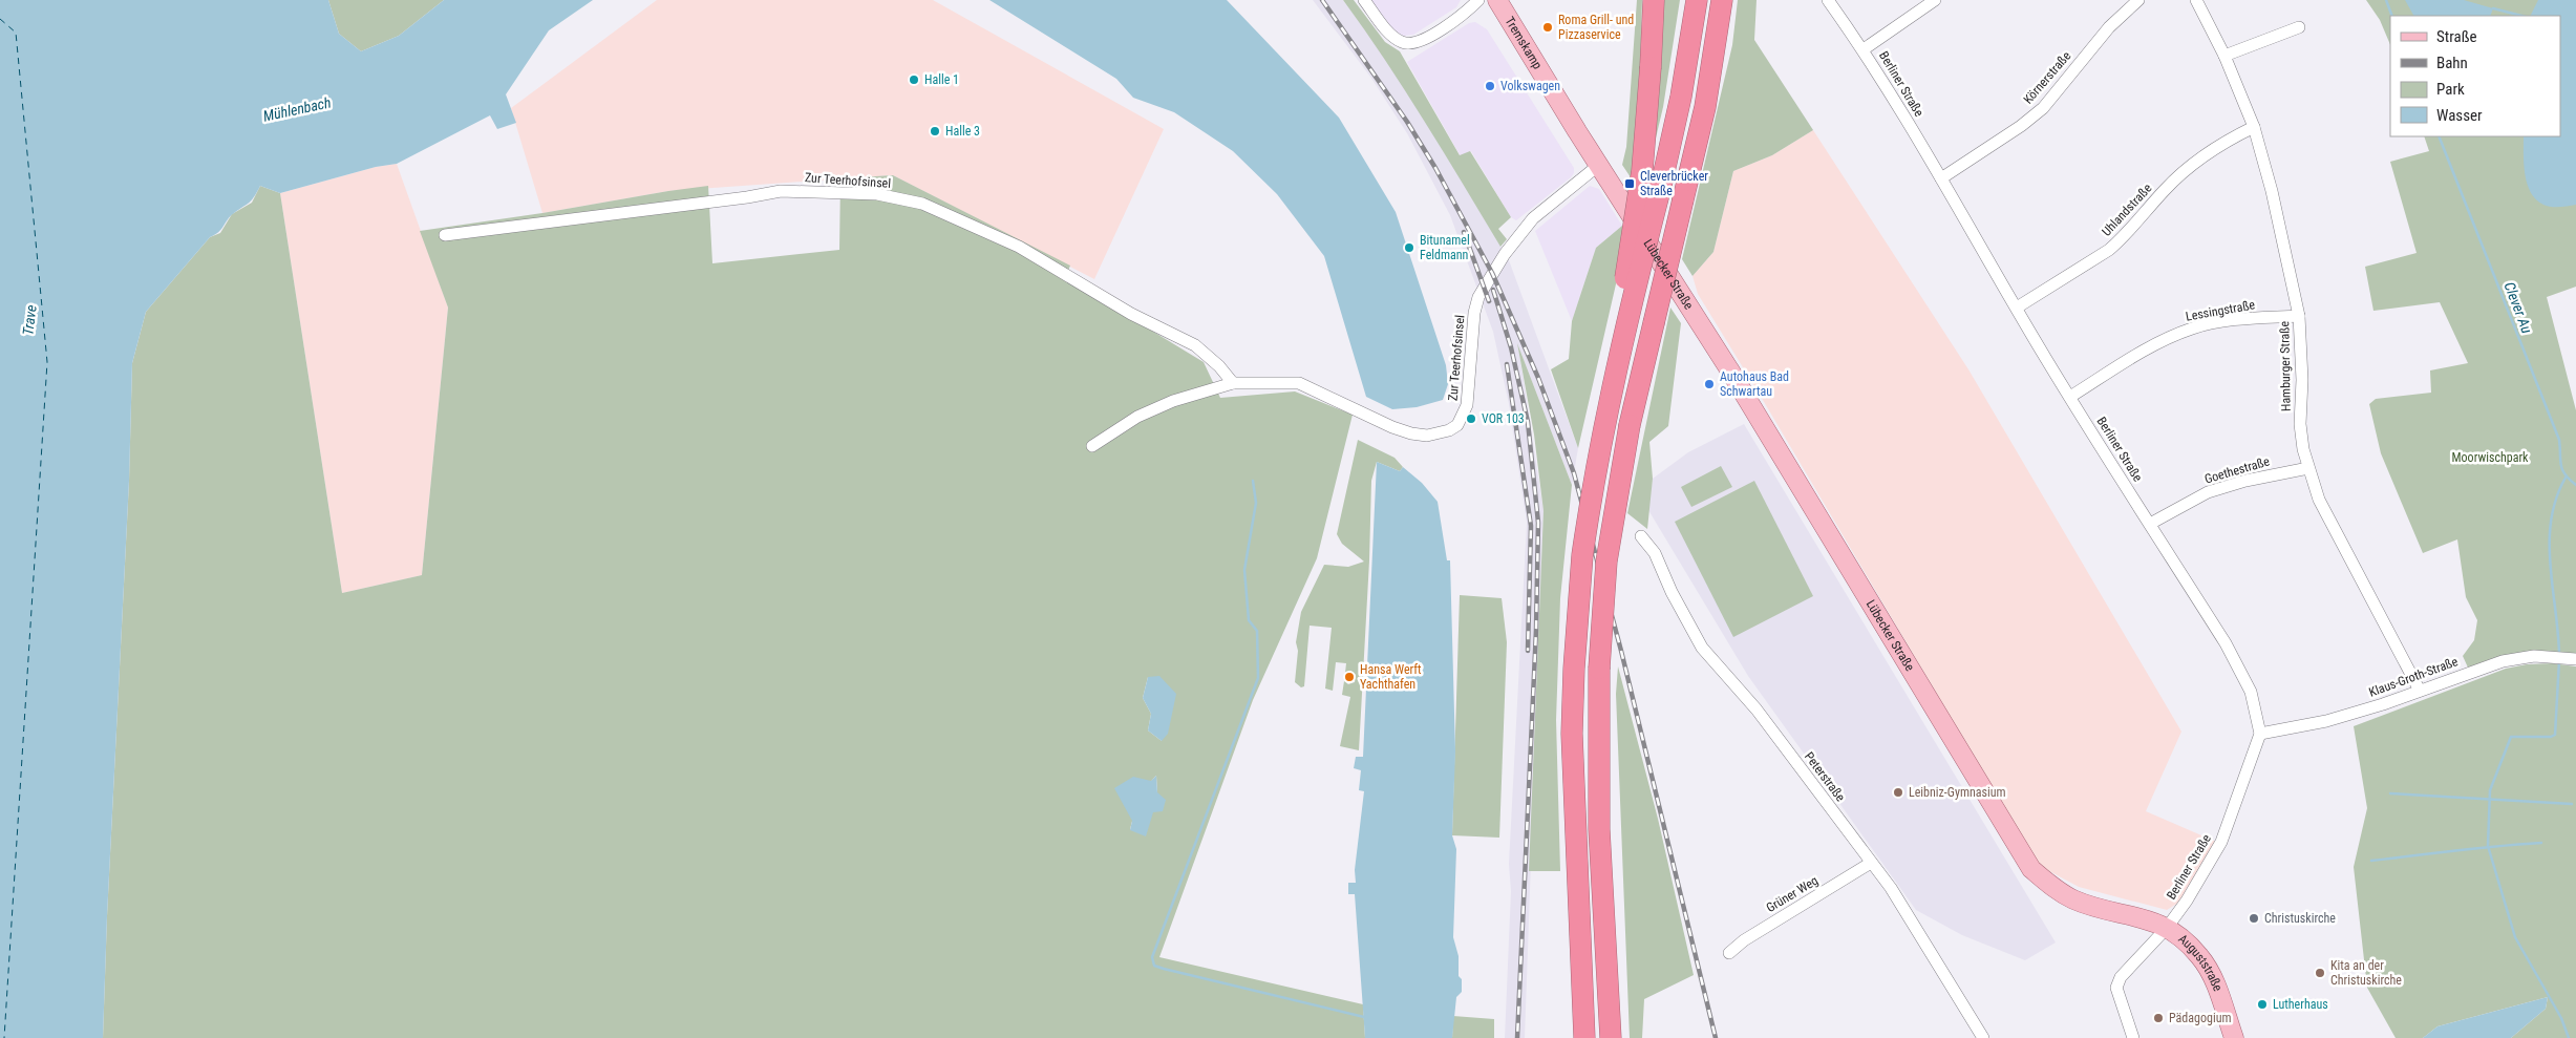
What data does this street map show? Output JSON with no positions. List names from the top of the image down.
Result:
{
  "streets": {
    "main road": ["Tremskamp", "Lübecker Straße", "Auguststraße"],
    "street": [
      "Körnerstraße",
      "Berliner Straße",
      "Zur Teerhofsinsel",
      "Uhlandstraße",
      "Lessingstraße",
      "Hamburger Straße",
      "Goethestraße",
      "Klaus-Groth-Straße",
      "Peterstraße",
      "Grüner Weg"
    ]
  },
  "crossings": [
    ["Tremskamp", "Zur Teerhofsinsel"],
    ["Tremskamp", "Lübecker Straße"],
    ["Körnerstraße", "Berliner Straße"],
    ["Berliner Straße", "Uhlandstraße"],
    ["Berliner Straße", "Lübecker Straße"],
    ["Berliner Straße", "Lessingstraße"],
    ["Berliner Straße", "Goethestraße"],
    ["Berliner Straße", "Klaus-Groth-Straße"],
    ["Berliner Straße", "Auguststraße"],
    ["Zur Teerhofsinsel", "Lübecker Straße"],
    ["Uhlandstraße", "Hamburger Straße"],
    ["Lübecker Straße", "Auguststraße"],
    ["Lessingstraße", "Hamburger Straße"],
    ["Hamburger Straße", "Goethestraße"],
    ["Hamburger Straße", "Klaus-Groth-Straße"],
    ["Peterstraße", "Grüner Weg"]
  ],
  "water": ["Mühlenbach", "Clever Au", "Trave"],
  "parks": ["Moorwischpark"],
  "places": {
    "other": [
      "Roma Grill- und Pizzaservice",
      "Halle 1",
      "Volkswagen",
      "Halle 3",
      "Bitunamel Feldmann",
      "Autohaus Bad Schwartau",
      "VOR 103",
      "Hansa Werft Yachthafen",
      "Leibniz-Gymnasium",
      "Christuskirche",
      "Kita an der Christuskirche",
      "Lutherhaus",
      "Pädagogium"
    ],
    "transit": ["Cleverbrücker Straße"]
  },
  "legend": [
    "Straße",
    "Bahn",
    "Park",
    "Wasser"
  ]
}
